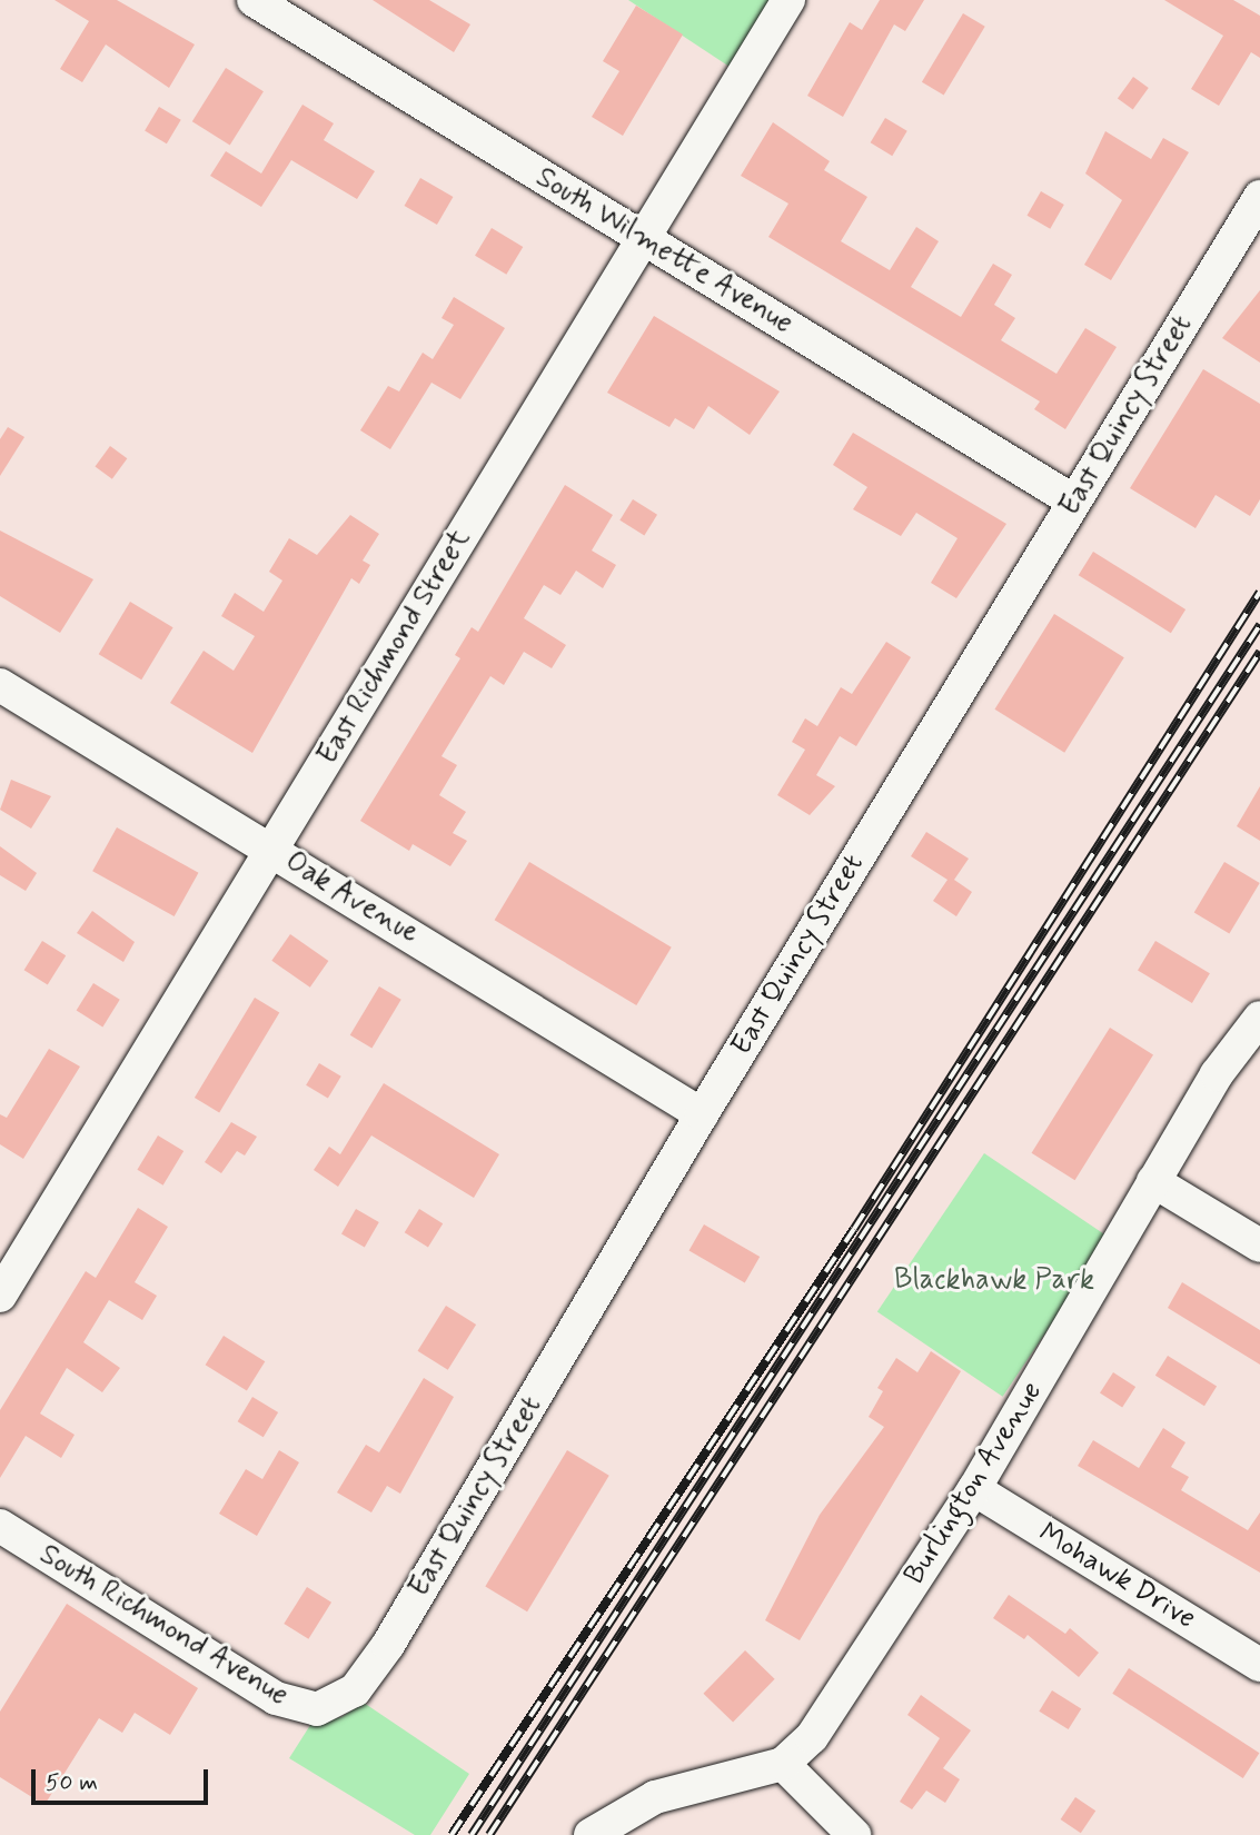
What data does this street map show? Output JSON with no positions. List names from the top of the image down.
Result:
{
  "streets": {
    "street": [
      "South Wilmette Avenue",
      "East Quincy Street",
      "East Richmond Street",
      "Oak Avenue",
      "Burlington Avenue",
      "Mohawk Drive",
      "South Richmond Avenue"
    ]
  },
  "crossings": [
    ["South Wilmette Avenue", "East Quincy Street"],
    ["South Wilmette Avenue", "East Richmond Street"],
    ["East Quincy Street", "Oak Avenue"],
    ["East Quincy Street", "South Richmond Avenue"],
    ["East Richmond Street", "Oak Avenue"],
    ["Burlington Avenue", "Mohawk Drive"]
  ],
  "parks": ["Blackhawk Park"],
  "scale_bar": "50 m"
}
